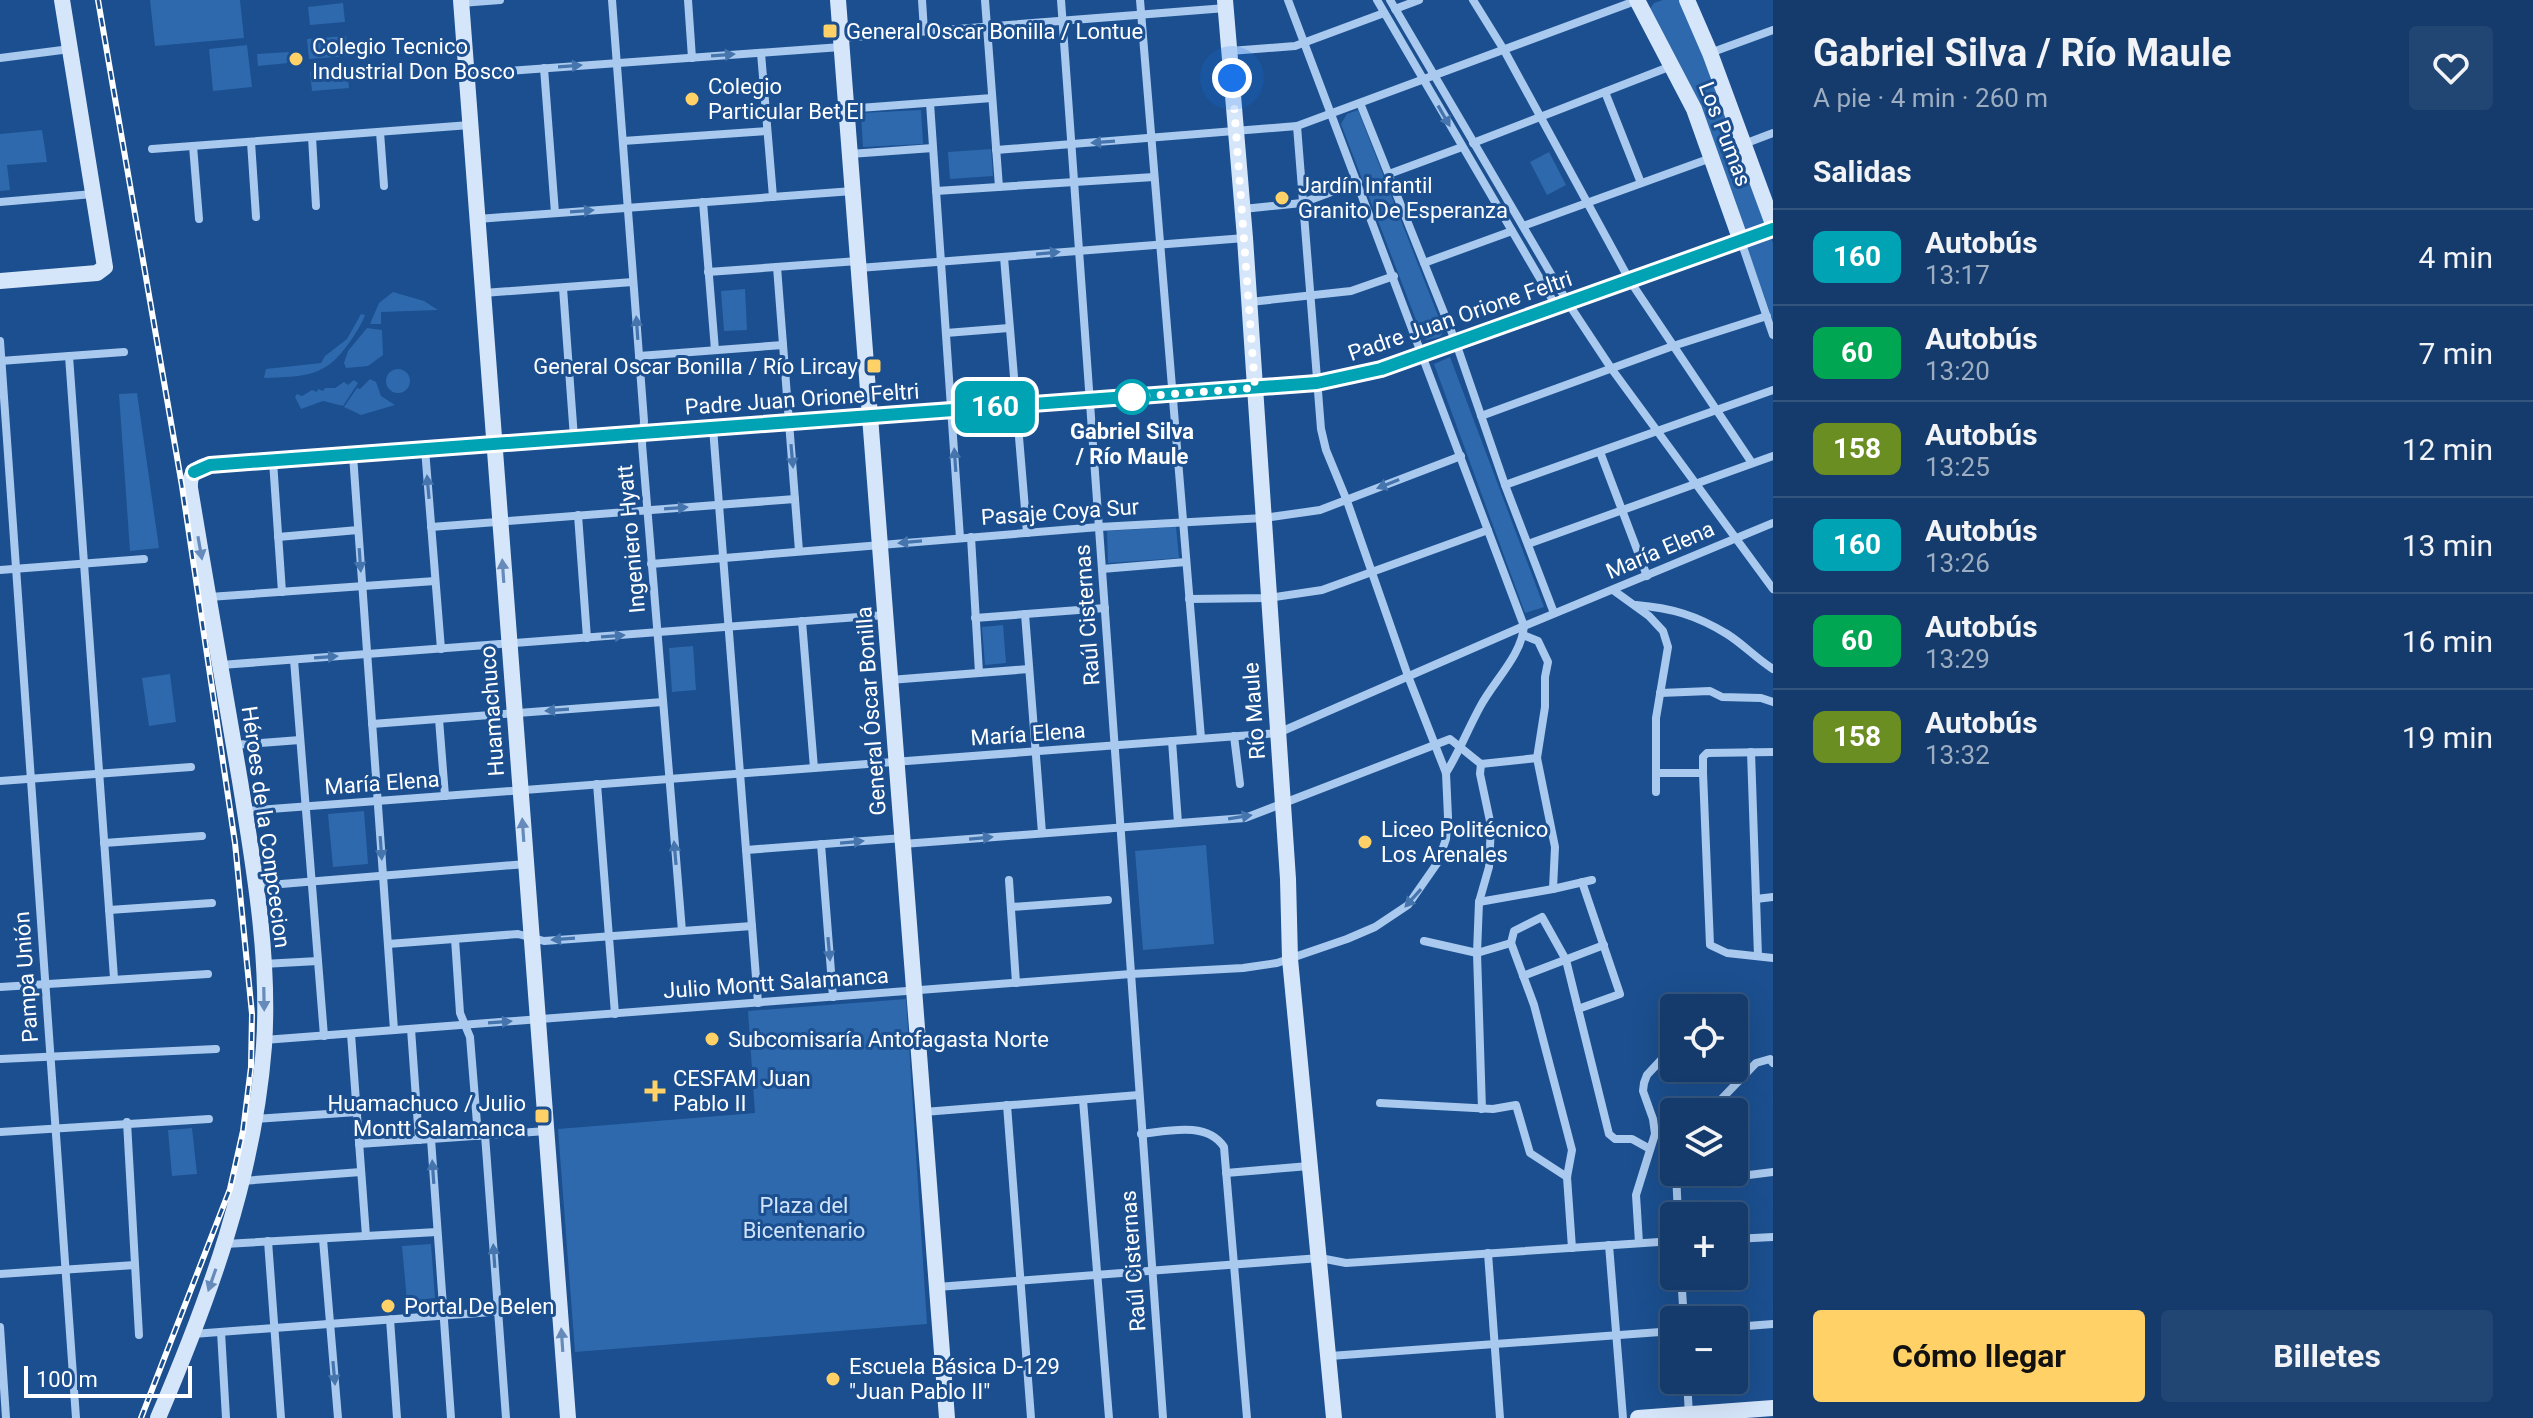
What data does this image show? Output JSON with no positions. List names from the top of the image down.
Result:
{
  "streets": {
    "street": [
      "Los Pumas",
      "Padre Juan Orione Feltri",
      "Pasaje Coya Sur",
      "Ingeniero Hyatt",
      "María Elena",
      "Raúl Cisternas",
      "Huamachuco",
      "General Óscar Bonilla",
      "Río Maule",
      "Héroes de la Conpcecion",
      "Pampa Unión",
      "Julio Montt Salamanca"
    ]
  },
  "crossings": [
    ["Los Pumas", "Padre Juan Orione Feltri"],
    ["Padre Juan Orione Feltri", "Ingeniero Hyatt"],
    ["Padre Juan Orione Feltri", "Raúl Cisternas"],
    ["Padre Juan Orione Feltri", "Huamachuco"],
    ["Padre Juan Orione Feltri", "General Óscar Bonilla"],
    ["Padre Juan Orione Feltri", "Río Maule"],
    ["Padre Juan Orione Feltri", "Héroes de la Conpcecion"],
    ["Pasaje Coya Sur", "Ingeniero Hyatt"],
    ["Pasaje Coya Sur", "Raúl Cisternas"],
    ["Pasaje Coya Sur", "General Óscar Bonilla"],
    ["Pasaje Coya Sur", "Río Maule"],
    ["Ingeniero Hyatt", "María Elena"],
    ["María Elena", "Raúl Cisternas"],
    ["María Elena", "Huamachuco"],
    ["María Elena", "General Óscar Bonilla"],
    ["María Elena", "Río Maule"],
    ["María Elena", "Héroes de la Conpcecion"],
    ["Raúl Cisternas", "Julio Montt Salamanca"],
    ["Huamachuco", "Julio Montt Salamanca"],
    ["General Óscar Bonilla", "Julio Montt Salamanca"],
    ["Río Maule", "Julio Montt Salamanca"],
    ["Héroes de la Conpcecion", "Julio Montt Salamanca"]
  ],
  "parks": ["Plaza del Bicentenario"],
  "places": {
    "transit": ["General Oscar Bonilla / Lontue", "General Oscar Bonilla / Río Lircay", "Huamachuco / Julio Montt Salamanca"],
    "other": [
      "Colegio Tecnico Industrial Don Bosco",
      "Colegio Particular Bet El",
      "Jardín Infantil Granito De Esperanza",
      "Gabriel Silva / Río Maule",
      "Liceo Politécnico Los Arenales",
      "Subcomisaría Antofagasta Norte",
      "Portal De Belen",
      "Escuela Básica D-129 \"Juan Pablo II\""
    ],
    "health": ["CESFAM Juan Pablo II"]
  },
  "lines": ["bus line 160"],
  "scale_bar": "100 m",
  "page": {
    "on_map": "160",
    "heading": [
      ["Gabriel Silva / Río Maule", "A pie · 4 min · 260 m"],
      "Salidas"
    ],
    "list": [
      {
        "mark": "160",
        "name": "Autobús",
        "note": "13:17",
        "value": "4 min"
      },
      {
        "mark": "60",
        "name": "Autobús",
        "note": "13:20",
        "value": "7 min"
      },
      {
        "mark": "158",
        "name": "Autobús",
        "note": "13:25",
        "value": "12 min"
      },
      {
        "mark": "160",
        "name": "Autobús",
        "note": "13:26",
        "value": "13 min"
      },
      {
        "mark": "60",
        "name": "Autobús",
        "note": "13:29",
        "value": "16 min"
      },
      {
        "mark": "158",
        "name": "Autobús",
        "note": "13:32",
        "value": "19 min"
      }
    ],
    "map_buttons": ["+", "−"],
    "buttons": ["Cómo llegar", "Billetes"],
    "scale": "100 m"
  }
}
